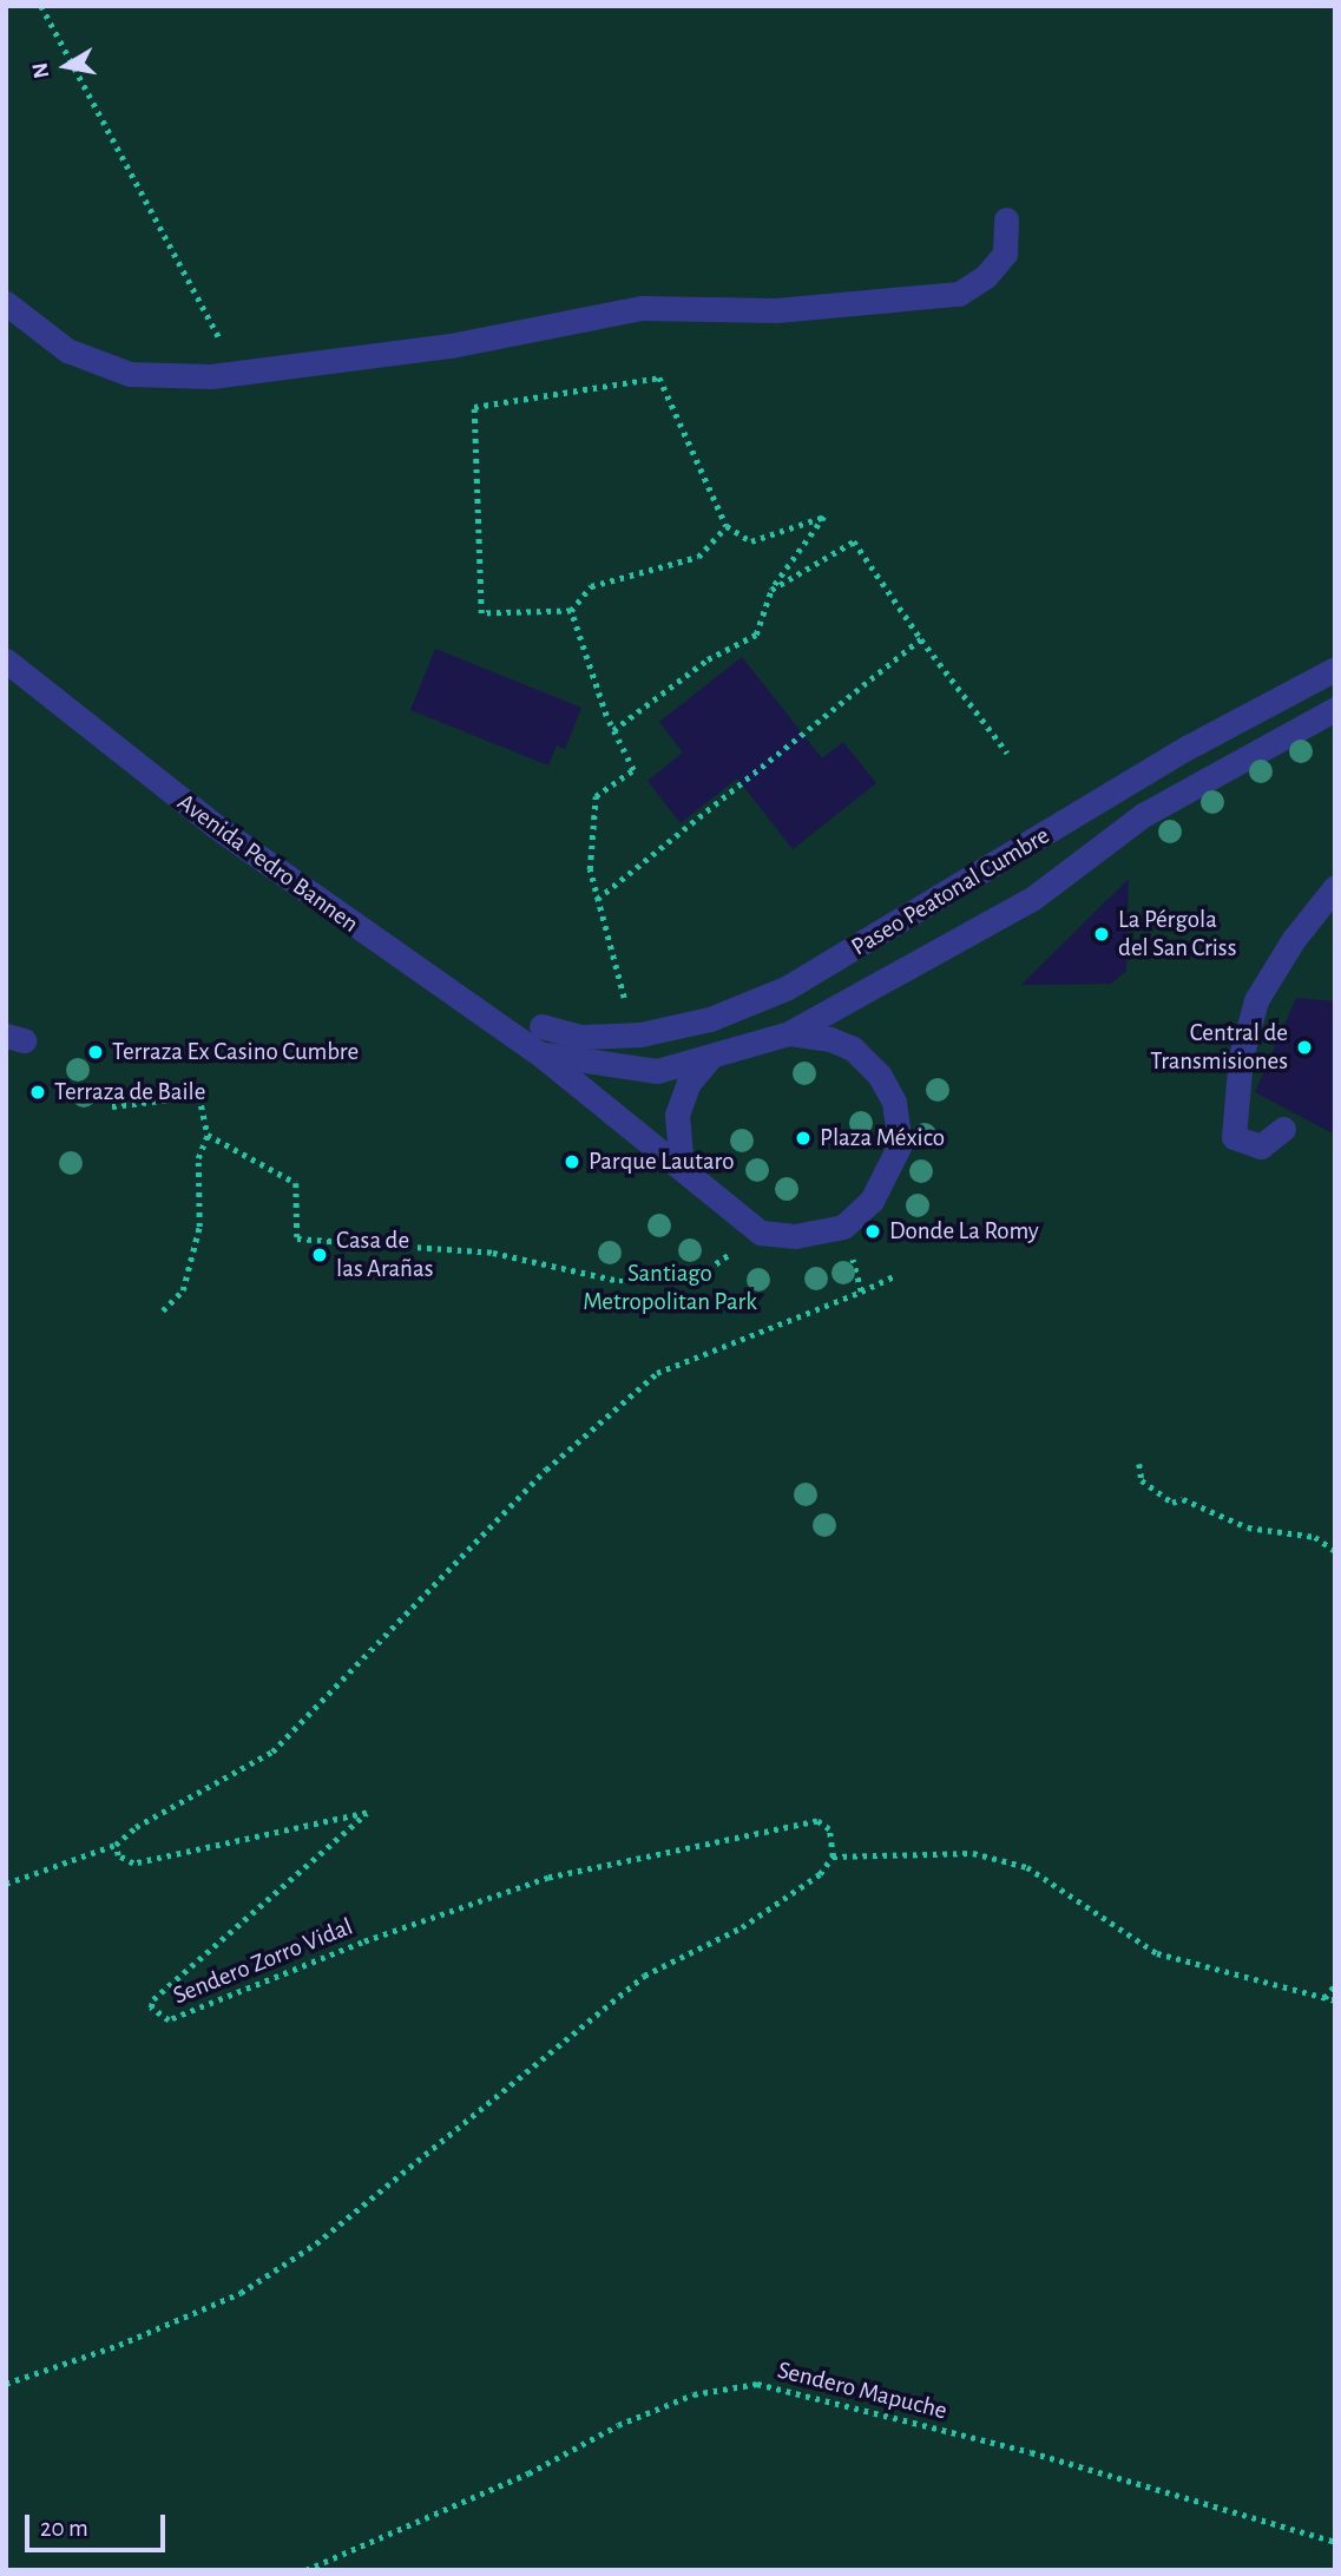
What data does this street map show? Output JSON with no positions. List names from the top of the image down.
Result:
{
  "streets": {
    "street": ["Avenida Pedro Bannen", "Paseo Peatonal Cumbre"],
    "path": ["Sendero Zorro Vidal", "Sendero Mapuche"]
  },
  "parks": ["Santiago Metropolitan Park"],
  "places": [
    "La Pérgola del San Criss",
    "Central de Transmisiones",
    "Terraza Ex Casino Cumbre",
    "Terraza de Baile",
    "Plaza México",
    "Parque Lautaro",
    "Donde La Romy",
    "Casa de las Arañas"
  ],
  "scale_bar": "20 m",
  "north": "left"
}
